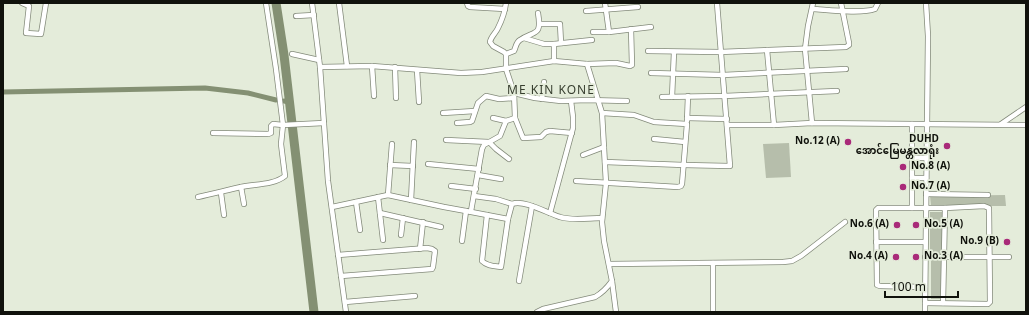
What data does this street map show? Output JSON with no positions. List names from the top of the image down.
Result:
{
  "districts": ["ME KIN KONE"],
  "places": [
    "No.12 (A)",
    "DUHD အောင်မြေမန္တလာရုံး",
    "No.8 (A)",
    "No.7 (A)",
    "No.6 (A)",
    "No.5 (A)",
    "No.9 (B)",
    "No.4 (A)",
    "No.3 (A)"
  ],
  "scale_bar": "100 m"
}
